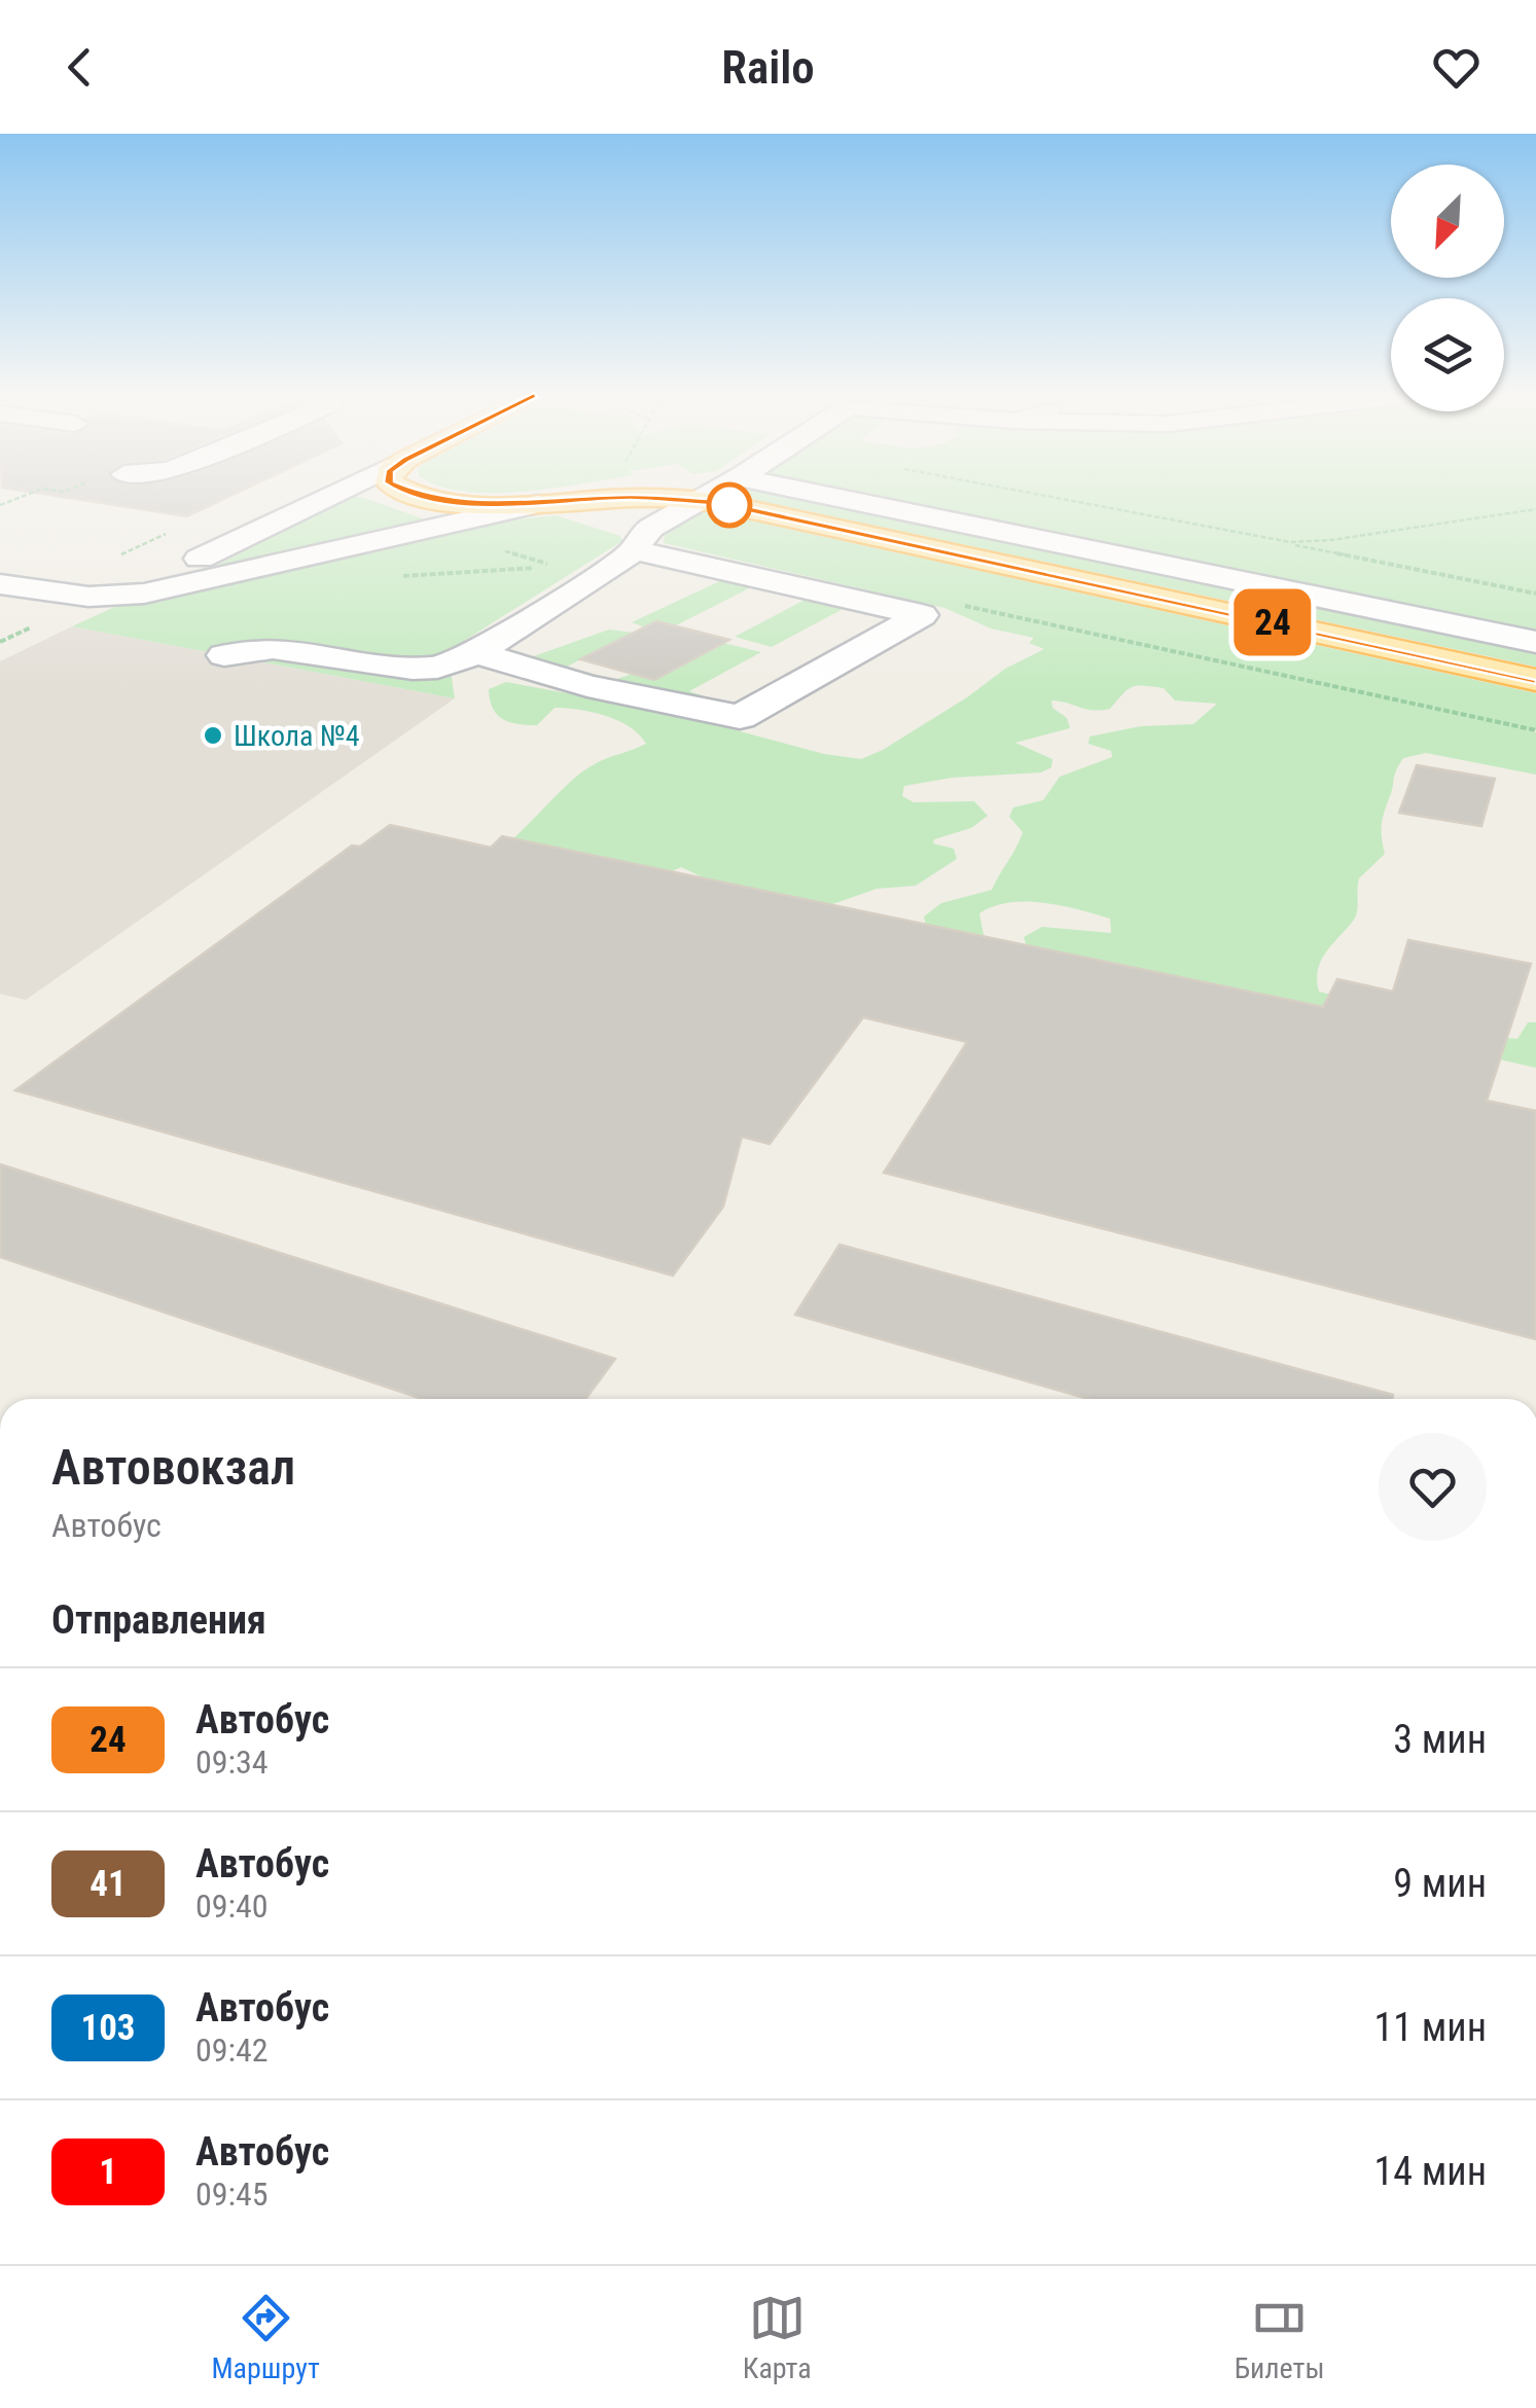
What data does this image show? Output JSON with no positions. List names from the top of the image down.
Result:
{
  "places": ["Школа №4"],
  "lines": ["bus line 24"],
  "north": "bottom left",
  "page": {
    "header": "Railo",
    "on_map": "24",
    "heading": [
      ["Автовокзал", "Автобус"],
      "Отправления"
    ],
    "list": [
      {
        "mark": "24",
        "name": "Автобус",
        "note": "09:34",
        "value": "3 мин"
      },
      {
        "mark": "41",
        "name": "Автобус",
        "note": "09:40",
        "value": "9 мин"
      },
      {
        "mark": "103",
        "name": "Автобус",
        "note": "09:42",
        "value": "11 мин"
      },
      {
        "mark": "1",
        "name": "Автобус",
        "note": "09:45",
        "value": "14 мин"
      }
    ],
    "tabs": ["Маршрут", "Карта", "Билеты"]
  }
}
